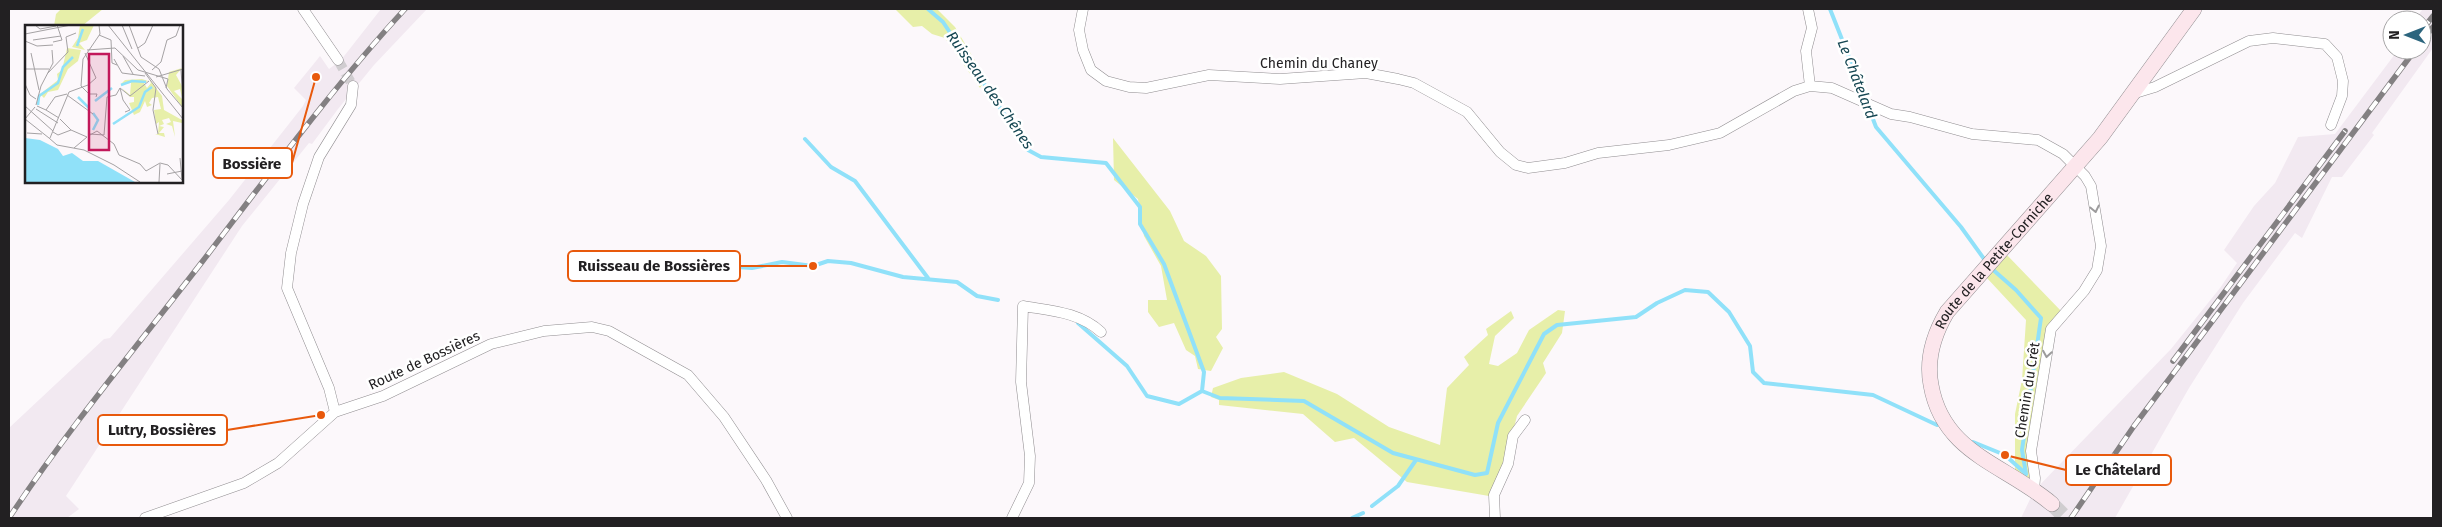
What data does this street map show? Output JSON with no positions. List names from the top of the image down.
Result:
{
  "streets": {
    "street": [
      "Chemin du Chaney",
      "Route de la Petite-Corniche",
      "Route de Bossières",
      "Chemin du Crêt"
    ]
  },
  "crossings": [
    ["Chemin du Chaney", "Chemin du Crêt"],
    ["Route de la Petite-Corniche", "Chemin du Crêt"]
  ],
  "one_way": ["Chemin du Crêt"],
  "water": ["Le Châtelard", "Ruisseau des Chênes"],
  "places": [
    "Bossière",
    "Ruisseau de Bossières",
    "Lutry, Bossières",
    "Le Châtelard"
  ],
  "north": "left"
}
